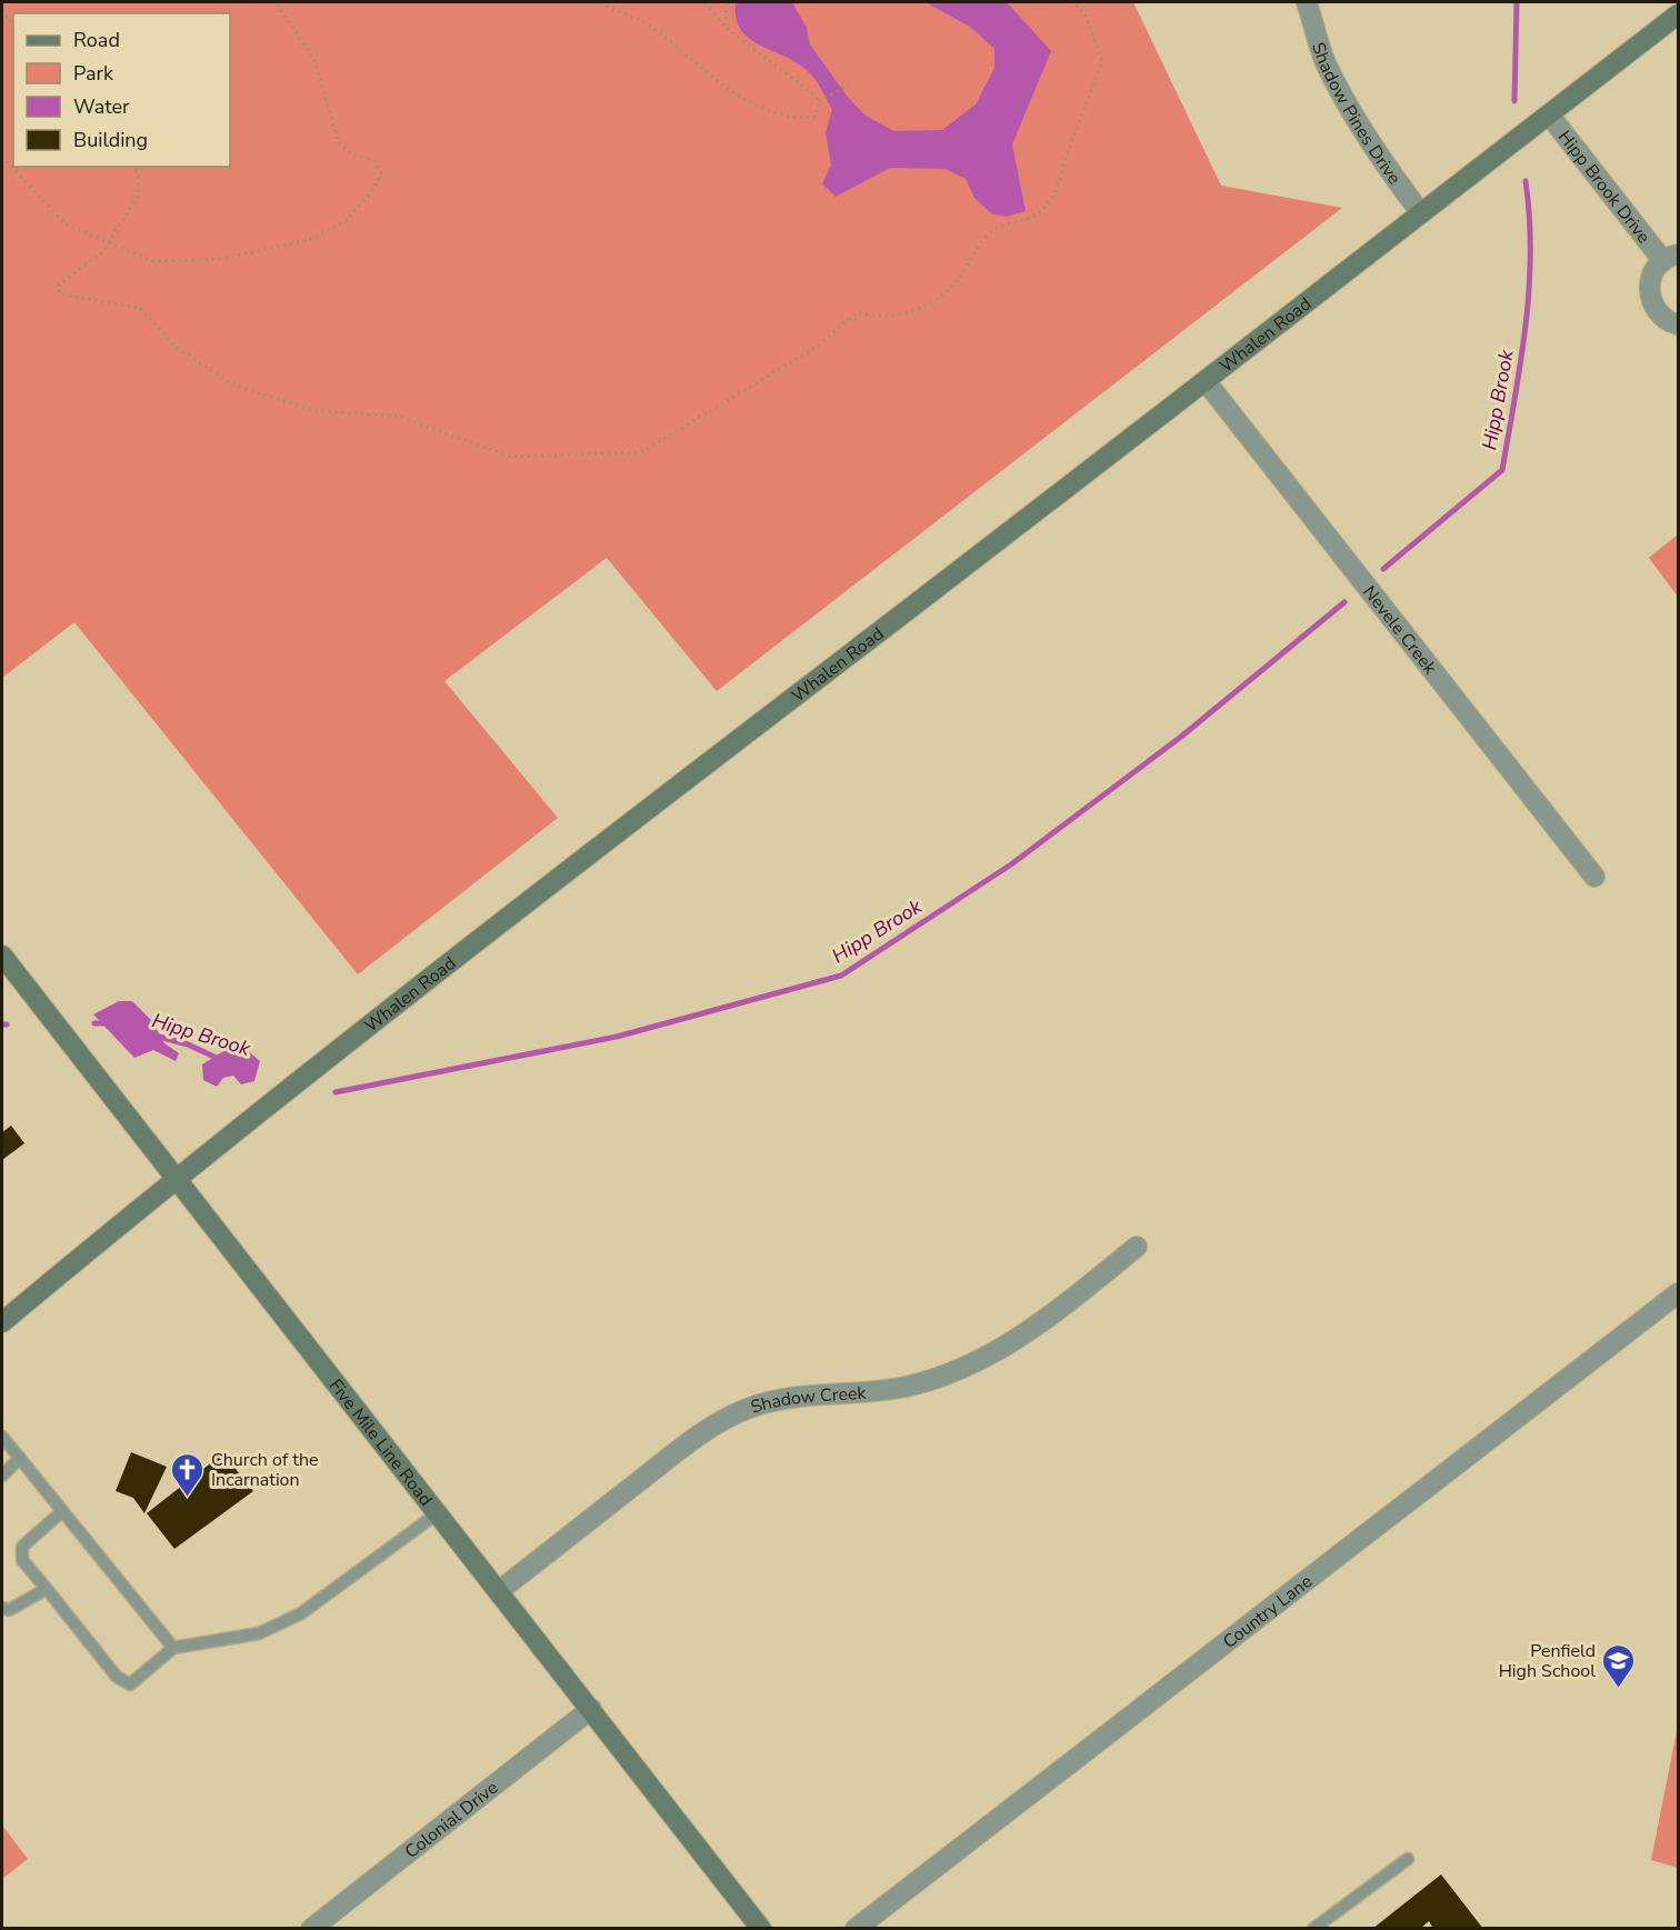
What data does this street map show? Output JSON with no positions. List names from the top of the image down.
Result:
{
  "streets": {
    "street": [
      "Shadow Pines Drive",
      "Hipp Brook Drive",
      "Whalen Road",
      "Nevele Creek",
      "Shadow Creek",
      "Five Mile Line Road",
      "Country Lane",
      "Colonial Drive"
    ]
  },
  "crossings": [
    ["Shadow Pines Drive", "Whalen Road"],
    ["Hipp Brook Drive", "Whalen Road"],
    ["Whalen Road", "Nevele Creek"],
    ["Whalen Road", "Five Mile Line Road"],
    ["Shadow Creek", "Five Mile Line Road"],
    ["Five Mile Line Road", "Colonial Drive"]
  ],
  "water": ["Hipp Brook"],
  "places": {
    "church": ["Church of the Incarnation"],
    "school or university": ["Penfield High School"]
  },
  "legend": [
    "Road",
    "Park",
    "Water",
    "Building"
  ]
}
